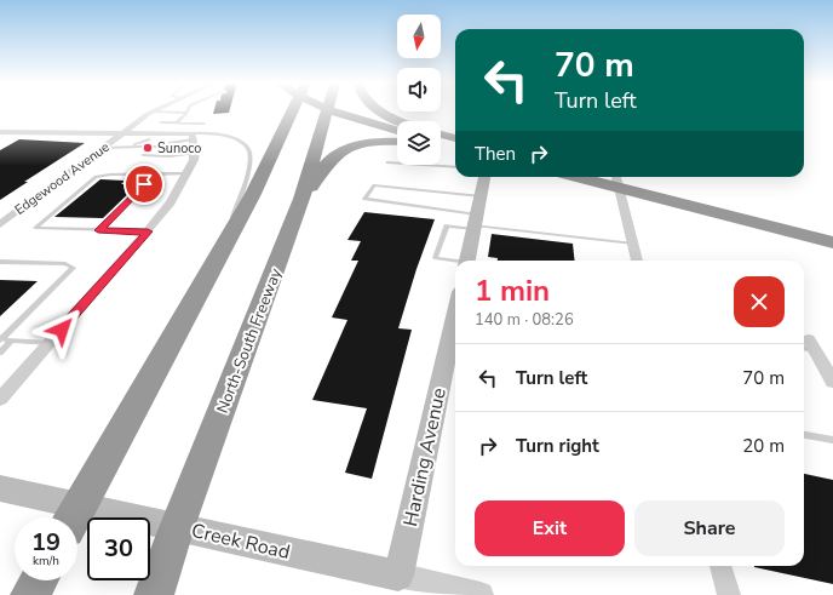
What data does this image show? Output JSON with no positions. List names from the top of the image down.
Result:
{
  "streets": {
    "highway": ["North-South Freeway"],
    "main road": ["Harding Avenue", "Creek Road"],
    "street": ["Edgewood Avenue"]
  },
  "crossings": [
    ["Harding Avenue", "Creek Road"]
  ],
  "places": ["Sunoco"],
  "north": "bottom",
  "page": {
    "turn": ["70 m", "Turn left"],
    "then": "Then",
    "heading": ["1 min", "140 m · 08:26"],
    "list": [
      {
        "name": "Turn left",
        "value": "70 m"
      },
      {
        "name": "Turn right",
        "value": "20 m"
      }
    ],
    "buttons": ["Exit", "Share"],
    "speed": "19 km/h",
    "limit": "30"
  }
}
